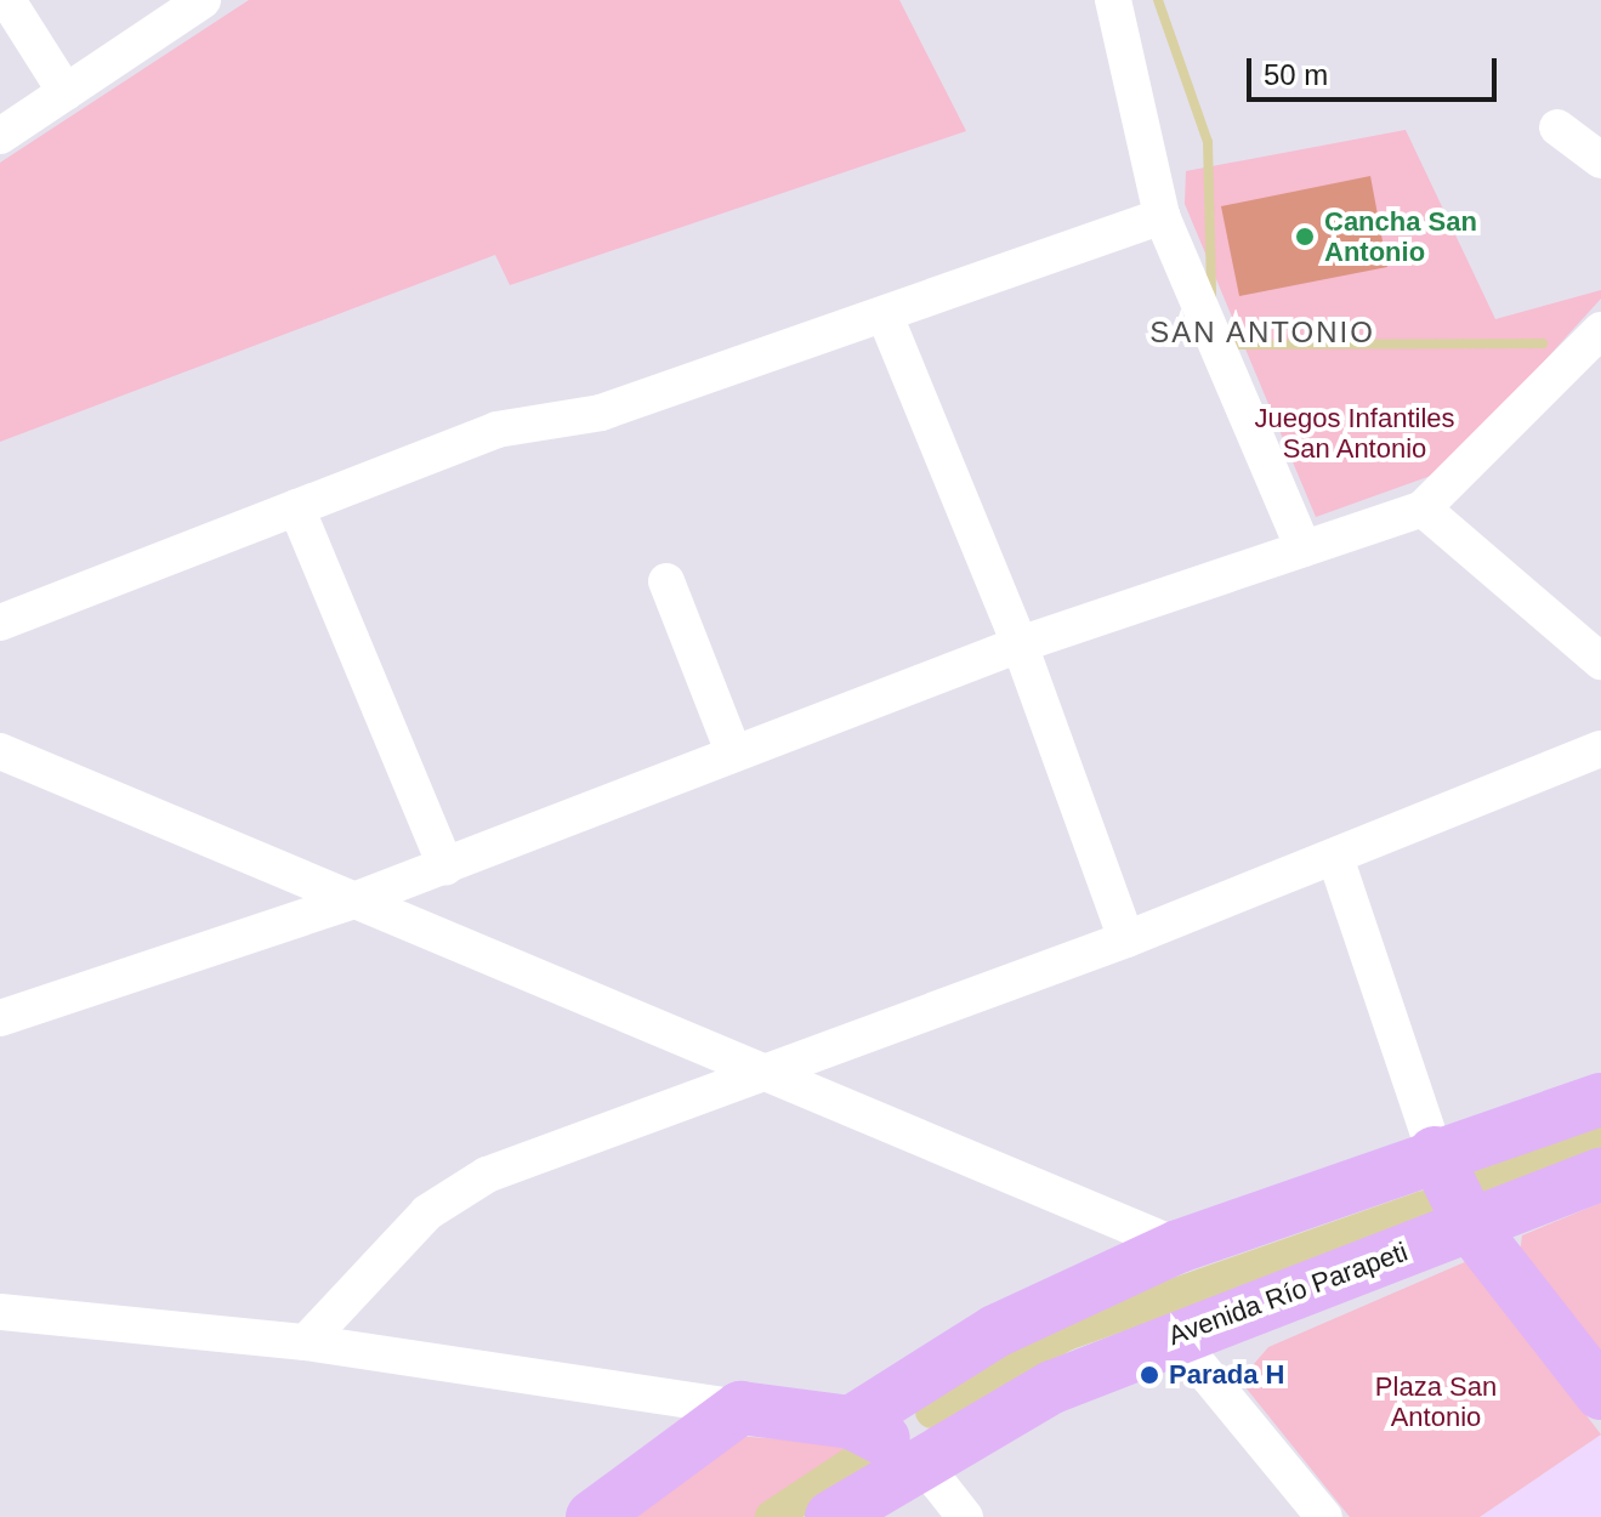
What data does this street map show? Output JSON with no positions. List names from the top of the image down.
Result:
{
  "streets": {
    "main road": ["Avenida Río Parapeti"]
  },
  "districts": ["SAN ANTONIO"],
  "parks": ["Juegos Infantiles San Antonio", "Plaza San Antonio"],
  "places": ["Cancha San Antonio", "Parada H"],
  "scale_bar": "50 m"
}
